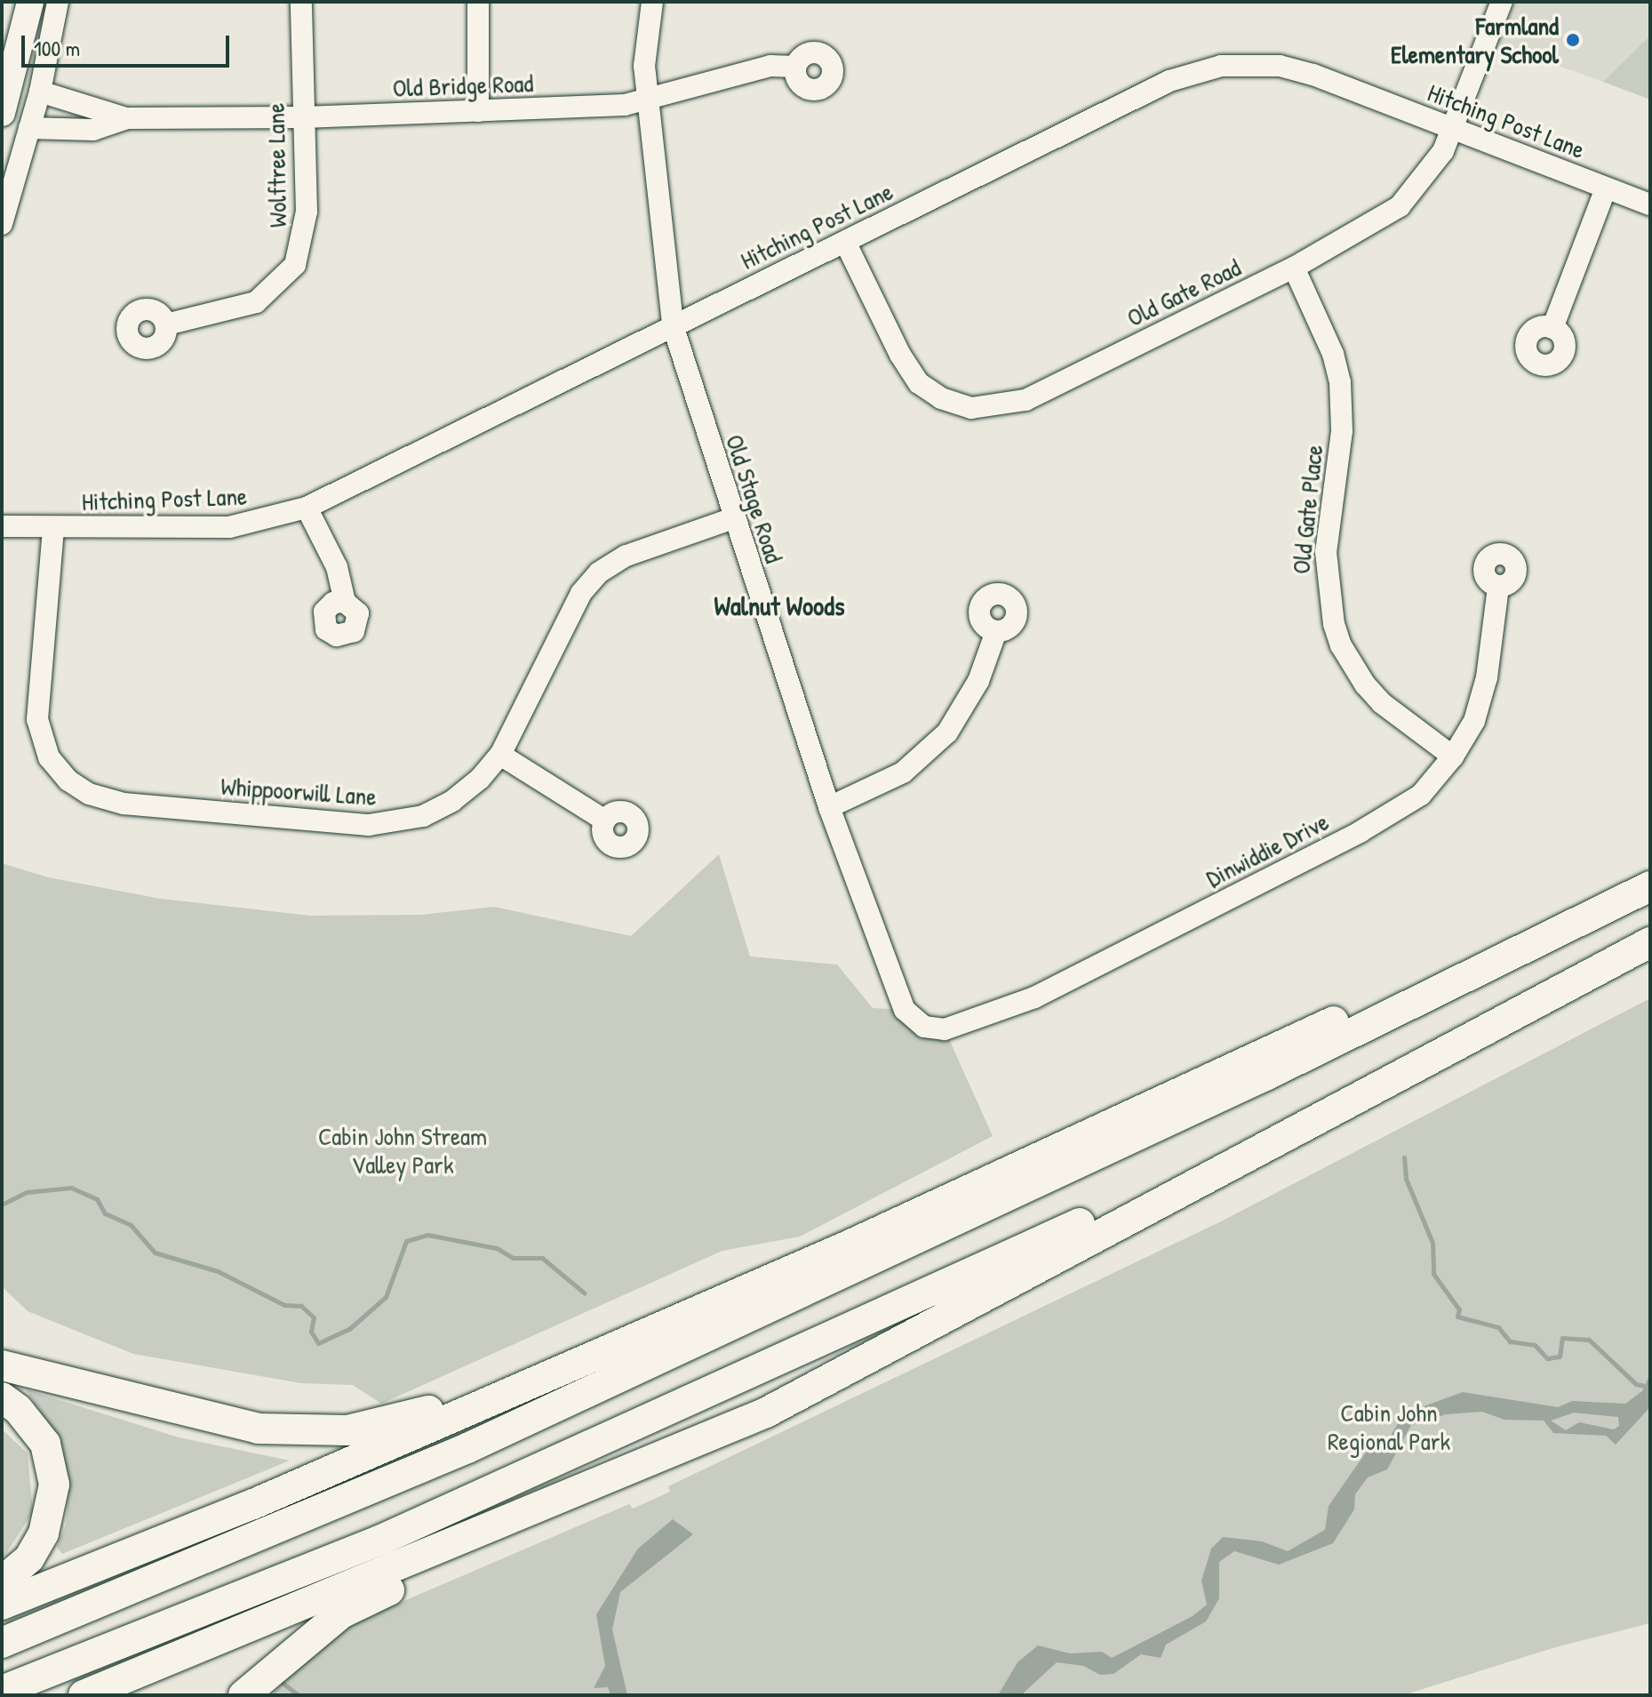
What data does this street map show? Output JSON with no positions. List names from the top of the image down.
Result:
{
  "streets": {
    "street": [
      "Old Bridge Road",
      "Hitching Post Lane",
      "Wolftree Lane",
      "Old Gate Road",
      "Old Stage Road",
      "Old Gate Place",
      "Whippoorwill Lane",
      "Dinwiddie Drive"
    ]
  },
  "crossings": [
    ["Old Bridge Road", "Wolftree Lane"],
    ["Old Bridge Road", "Old Stage Road"],
    ["Hitching Post Lane", "Old Gate Road"],
    ["Hitching Post Lane", "Old Stage Road"],
    ["Hitching Post Lane", "Whippoorwill Lane"],
    ["Old Gate Road", "Old Gate Place"],
    ["Old Stage Road", "Whippoorwill Lane"],
    ["Old Stage Road", "Dinwiddie Drive"],
    ["Old Gate Place", "Dinwiddie Drive"]
  ],
  "districts": ["Walnut Woods"],
  "parks": ["Cabin John Stream Valley Park", "Cabin John Regional Park"],
  "places": ["Farmland Elementary School"],
  "scale_bar": "100 m"
}
